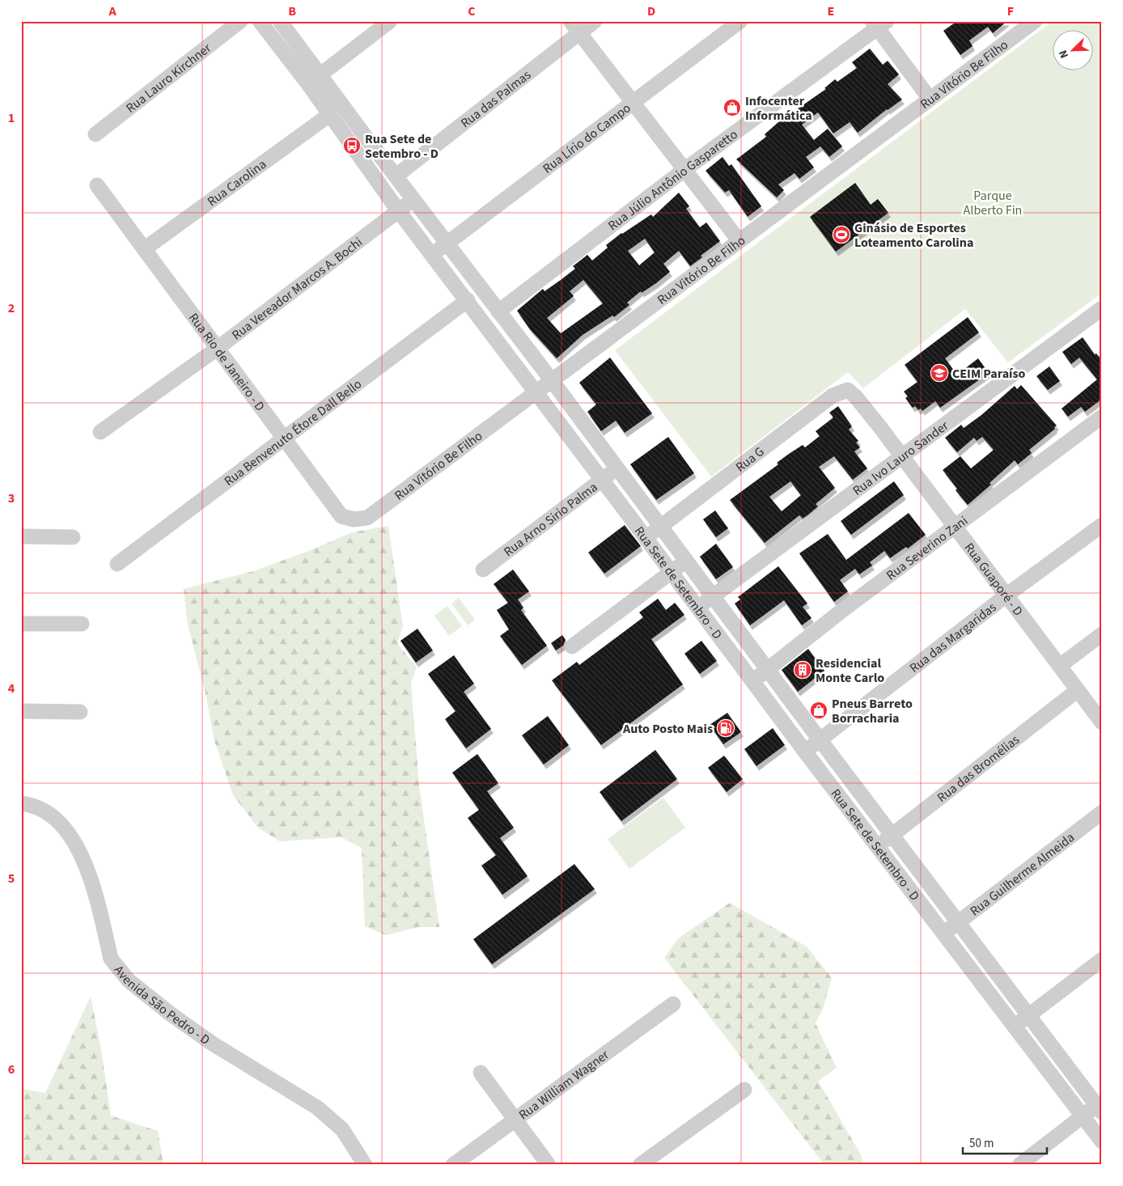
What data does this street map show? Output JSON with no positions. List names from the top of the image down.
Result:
{
  "streets": {
    "street": [
      "Rua Vitório Be Filho",
      "Rua Lauro Kirchner",
      "Rua das Palmas",
      "Rua Lírio do Campo",
      "Rua Júlio Antônio Gasparetto",
      "Rua Carolina",
      "Rua Vereador Marcos A. Bochi",
      "Rua Rio de Janeiro - D",
      "Rua Benvenuto Étore Dall Bello",
      "Rua Ivo Lauro Sander",
      "Rua G",
      "Rua Arno Sirio Palma",
      "Rua Severino Zani",
      "Rua Guaporé - D",
      "Rua Sete de Setembro - D",
      "Rua das Margaridas",
      "Rua das Bromélias",
      "Rua Guilherme Almeida",
      "Avenida São Pedro - D",
      "Rua William Wagner"
    ]
  },
  "crossings": [
    ["Rua Vitório Be Filho", "Rua Rio de Janeiro - D"],
    ["Rua Vitório Be Filho", "Rua Sete de Setembro - D"],
    ["Rua das Palmas", "Rua Sete de Setembro - D"],
    ["Rua Lírio do Campo", "Rua Sete de Setembro - D"],
    ["Rua Júlio Antônio Gasparetto", "Rua Sete de Setembro - D"],
    ["Rua Carolina", "Rua Rio de Janeiro - D"],
    ["Rua Carolina", "Rua Sete de Setembro - D"],
    ["Rua Vereador Marcos A. Bochi", "Rua Rio de Janeiro - D"],
    ["Rua Vereador Marcos A. Bochi", "Rua Sete de Setembro - D"],
    ["Rua Rio de Janeiro - D", "Rua Benvenuto Étore Dall Bello"],
    ["Rua Benvenuto Étore Dall Bello", "Rua Sete de Setembro - D"],
    ["Rua Ivo Lauro Sander", "Rua Guaporé - D"],
    ["Rua Ivo Lauro Sander", "Rua Sete de Setembro - D"],
    ["Rua G", "Rua Guaporé - D"],
    ["Rua G", "Rua Sete de Setembro - D"],
    ["Rua Arno Sirio Palma", "Rua Sete de Setembro - D"],
    ["Rua Severino Zani", "Rua Guaporé - D"],
    ["Rua Severino Zani", "Rua Sete de Setembro - D"],
    ["Rua Guaporé - D", "Rua das Margaridas"],
    ["Rua Guaporé - D", "Rua das Bromélias"],
    ["Rua Sete de Setembro - D", "Rua das Margaridas"],
    ["Rua Sete de Setembro - D", "Rua das Bromélias"],
    ["Rua Sete de Setembro - D", "Rua Guilherme Almeida"]
  ],
  "parks": ["Parque Alberto Fin"],
  "places": {
    "shop": ["Infocenter Informática", "Pneus Barreto Borracharia"],
    "bus stop": ["Rua Sete de Setembro - D"],
    "sports": ["Ginásio de Esportes Loteamento Carolina"],
    "school or university": ["CEIM Paraíso"],
    "building": ["Residencial Monte Carlo"],
    "fuel station": ["Auto Posto Mais"]
  },
  "scale_bar": "50 m",
  "north": "bottom left",
  "grid": {
    "columns": [
      "A",
      "B",
      "C",
      "D",
      "E",
      "F"
    ],
    "rows": [
      "1",
      "2",
      "3",
      "4",
      "5",
      "6"
    ]
  }
}
